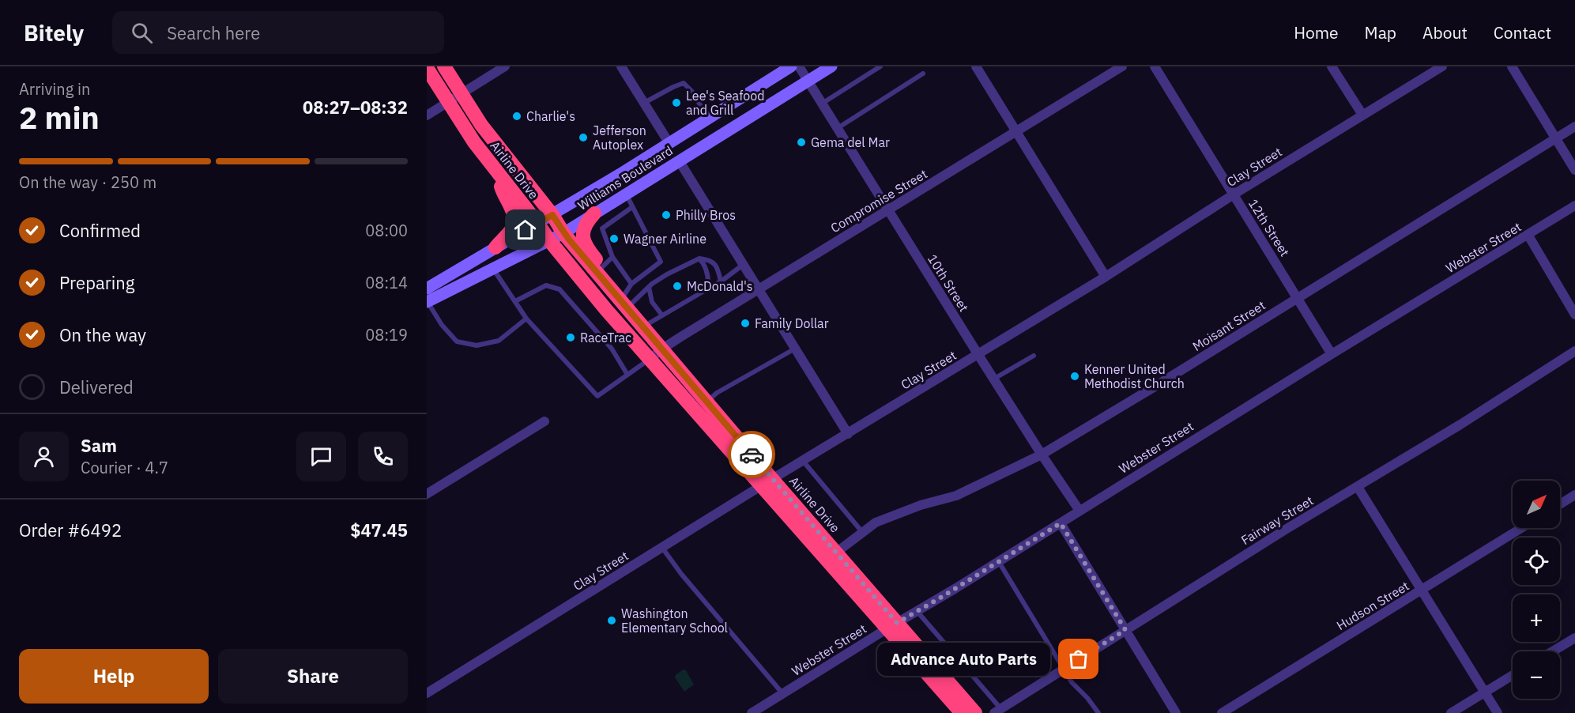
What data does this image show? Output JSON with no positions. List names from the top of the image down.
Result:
{
  "streets": {
    "highway": ["Airline Drive"],
    "main road": ["Williams Boulevard"],
    "street": [
      "Clay Street",
      "Compromise Street",
      "12th Street",
      "Webster Street",
      "10th Street",
      "Moisant Street",
      "Fairway Street",
      "Hudson Street"
    ]
  },
  "crossings": [
    ["Clay Street", "Airline Drive"],
    ["Clay Street", "12th Street"],
    ["Clay Street", "10th Street"],
    ["Airline Drive", "Williams Boulevard"],
    ["Airline Drive", "Compromise Street"],
    ["Airline Drive", "Webster Street"],
    ["Airline Drive", "Moisant Street"],
    ["Williams Boulevard", "10th Street"],
    ["Compromise Street", "10th Street"],
    ["12th Street", "Webster Street"],
    ["12th Street", "Moisant Street"],
    ["Webster Street", "10th Street"],
    ["10th Street", "Moisant Street"]
  ],
  "places": [
    "Lee's Seafood and Grill",
    "Charlie's",
    "Jefferson Autoplex",
    "Gema del Mar",
    "Philly Bros",
    "Wagner Airline",
    "McDonald's",
    "Family Dollar",
    "RaceTrac",
    "Kenner United Methodist Church",
    "Washington Elementary School",
    "Advance Auto Parts"
  ],
  "north": "top right",
  "page": {
    "header": "Bitely",
    "search": "Search here",
    "nav": [
      "Home",
      "Map",
      "About",
      "Contact"
    ],
    "heading": ["2 min", "Arriving in", "08:27–08:32"],
    "panel": [
      "Sam",
      "Courier · 4.7",
      "Order #6492",
      "$47.45"
    ],
    "bar": "On the way · 250 m",
    "list": [
      ["Confirmed", "08:00"],
      ["Preparing", "08:14"],
      ["On the way", "08:19"],
      "Delivered"
    ],
    "map_buttons": ["+", "−"],
    "buttons": ["Help", "Share"],
    "bubble": "Advance Auto Parts"
  }
}
